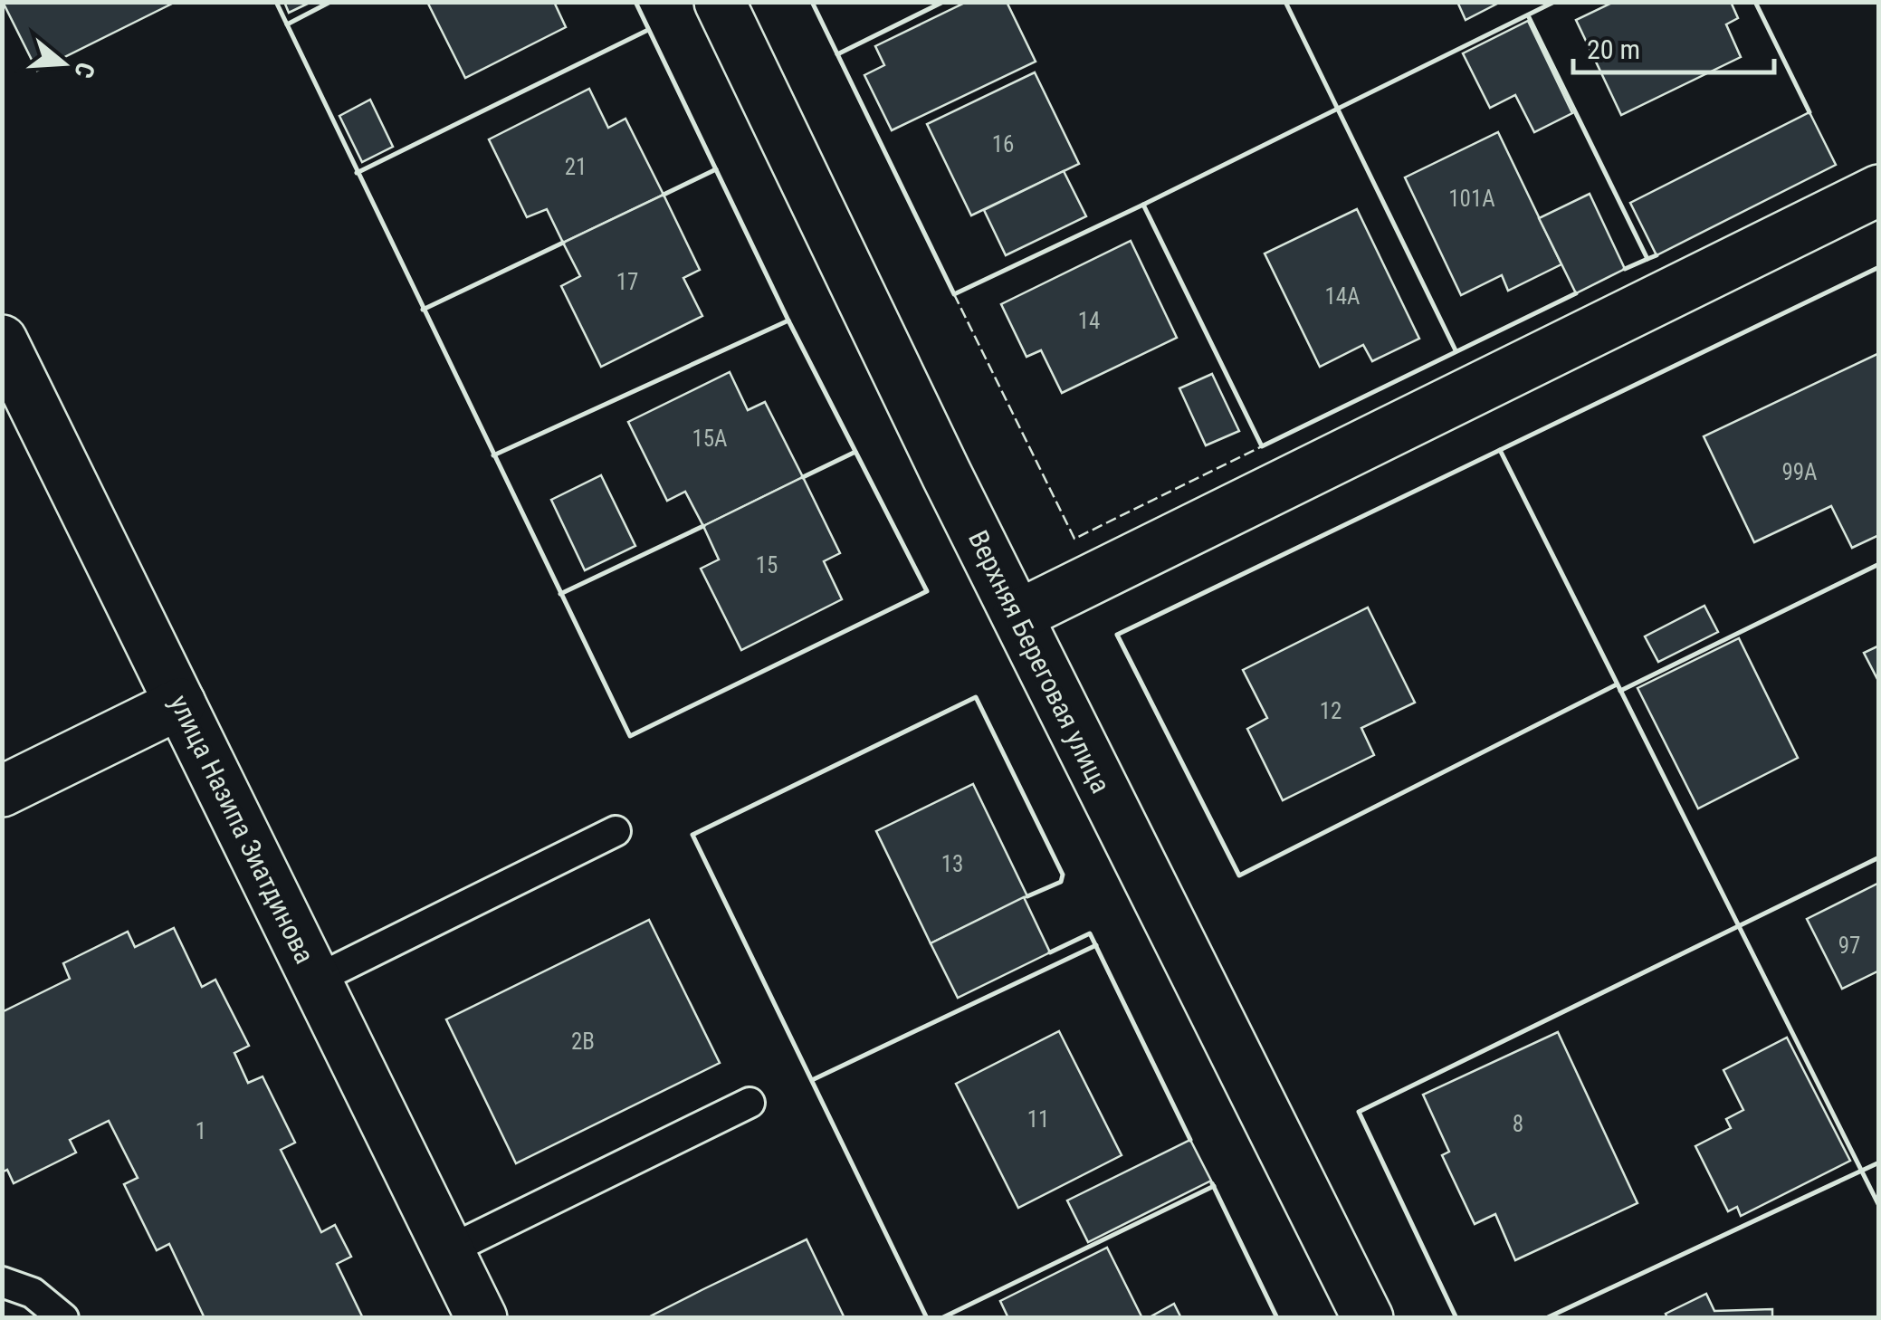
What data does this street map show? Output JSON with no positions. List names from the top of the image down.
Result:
{
  "streets": {
    "street": ["Верхняя Береговая улица", "улица Назипа Зиатдинова"]
  },
  "house_numbers": [
    "16",
    "21",
    "101А",
    "17",
    "14А",
    "14",
    "15А",
    "99А",
    "15",
    "12",
    "13",
    "97",
    "2В",
    "11",
    "8",
    "1"
  ],
  "scale_bar": "20 m",
  "north": "right"
}
